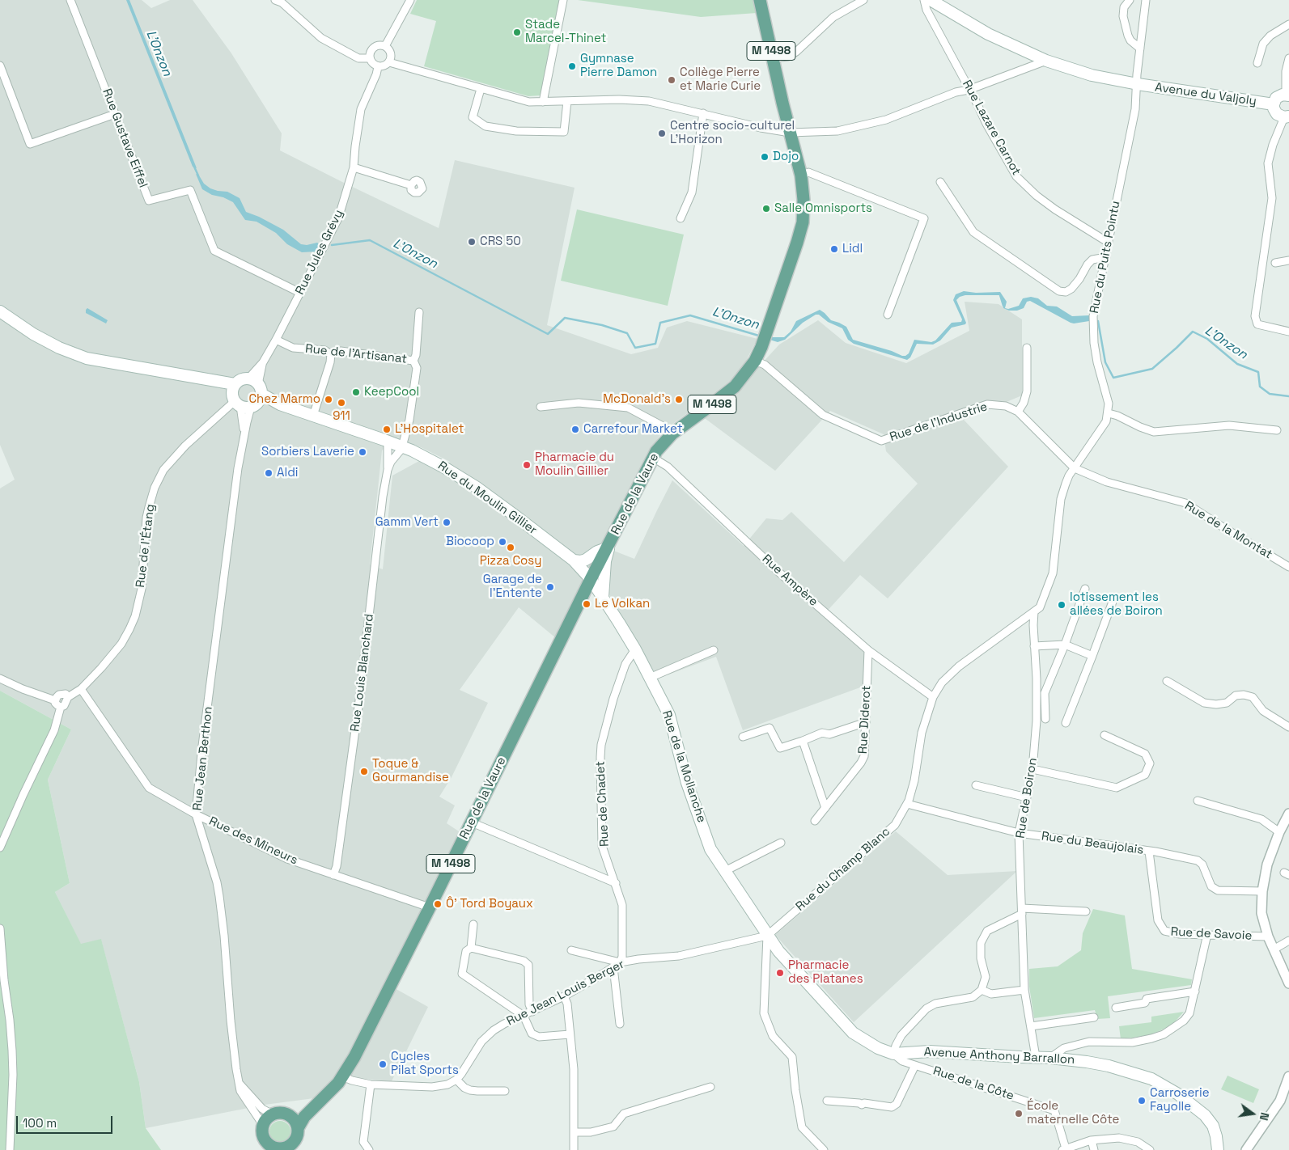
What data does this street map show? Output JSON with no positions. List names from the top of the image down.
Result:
{
  "streets": {
    "main road": [
      "M 1498",
      "Avenue du Valjoly",
      "Rue de la Vaure",
      "Rue du Moulin Gillier",
      "Rue de la Mollanche",
      "Avenue Anthony Barrallon"
    ],
    "street": [
      "Rue Lazare Carnot",
      "Rue Gustave Eiffel",
      "Rue Jules Grévy",
      "Rue du Puits Pointu",
      "Rue de l'Artisanat",
      "Rue de l'Industrie",
      "Rue de la Montat",
      "Rue de l'Étang",
      "Rue Ampère",
      "Rue Louis Blanchard",
      "Rue Diderot",
      "Rue Jean Berthon",
      "Rue de Boiron",
      "Rue de Chadet",
      "Rue des Mineurs",
      "Rue du Beaujolais",
      "Rue du Champ Blanc",
      "Rue de Savoie",
      "Rue Jean Louis Berger",
      "Rue de la Côte"
    ]
  },
  "crossings": [
    ["M 1498", "Rue de la Vaure"],
    ["M 1498", "Rue du Moulin Gillier"],
    ["M 1498", "Rue Jean Berthon"],
    ["Avenue du Valjoly", "Rue du Puits Pointu"],
    ["Rue Lazare Carnot", "Rue du Puits Pointu"],
    ["Rue Gustave Eiffel", "Rue Jules Grévy"],
    ["Rue Jules Grévy", "Rue de l'Artisanat"],
    ["Rue Jules Grévy", "Rue de l'Étang"],
    ["Rue de l'Artisanat", "Rue du Moulin Gillier"],
    ["Rue de l'Artisanat", "Rue Louis Blanchard"],
    ["Rue de l'Industrie", "Rue de la Vaure"],
    ["Rue de l'Industrie", "Rue de la Montat"],
    ["Rue de l'Industrie", "Rue du Champ Blanc"],
    ["Rue de la Vaure", "Rue du Moulin Gillier"],
    ["Rue de la Vaure", "Rue Ampère"],
    ["Rue de la Vaure", "Rue de la Mollanche"],
    ["Rue de la Vaure", "Rue des Mineurs"],
    ["Rue du Moulin Gillier", "Rue de l'Étang"],
    ["Rue du Moulin Gillier", "Rue Louis Blanchard"],
    ["Rue du Moulin Gillier", "Rue Jean Berthon"],
    ["Rue du Moulin Gillier", "Rue de la Mollanche"],
    ["Rue de la Montat", "Rue du Champ Blanc"],
    ["Rue de l'Étang", "Rue Jean Berthon"],
    ["Rue de l'Étang", "Rue des Mineurs"],
    ["Rue Ampère", "Rue Diderot"],
    ["Rue Ampère", "Rue du Champ Blanc"],
    ["Rue Louis Blanchard", "Rue des Mineurs"],
    ["Rue Jean Berthon", "Rue des Mineurs"],
    ["Rue de la Mollanche", "Rue de Chadet"],
    ["Rue de la Mollanche", "Rue du Champ Blanc"],
    ["Rue de la Mollanche", "Rue Jean Louis Berger"],
    ["Rue de la Mollanche", "Avenue Anthony Barrallon"],
    ["Rue de Boiron", "Rue du Beaujolais"],
    ["Rue de Boiron", "Rue du Champ Blanc"],
    ["Rue de Boiron", "Avenue Anthony Barrallon"],
    ["Rue de Chadet", "Rue Jean Louis Berger"],
    ["Rue du Beaujolais", "Rue du Champ Blanc"],
    ["Rue du Beaujolais", "Rue de Savoie"],
    ["Rue du Champ Blanc", "Rue Jean Louis Berger"],
    ["Rue du Champ Blanc", "Avenue Anthony Barrallon"],
    ["Rue Jean Louis Berger", "Avenue Anthony Barrallon"],
    ["Avenue Anthony Barrallon", "Rue de la Côte"]
  ],
  "water": ["L'Onzon"],
  "places": [
    "Stade Marcel-Thinet",
    "Gymnase Pierre Damon",
    "Collège Pierre et Marie Curie",
    "Centre socio-culturel L'Horizon",
    "Dojo",
    "Salle Omnisports",
    "CRS 50",
    "Lidl",
    "KeepCool",
    "Chez Marmo",
    "McDonald's",
    "911",
    "L'Hospitalet",
    "Carrefour Market",
    "Sorbiers Laverie",
    "Pharmacie du Moulin Gillier",
    "Aldi",
    "Gamm Vert",
    "Biocoop",
    "Pizza Cosy",
    "Garage de l'Entente",
    "Le Volkan",
    "lotissement les allées de Boiron",
    "Toque & Gourmandise",
    "Ô’ Tord Boyaux",
    "Pharmacie des Platanes",
    "Cycles Pilat Sports",
    "Carroserie Fayolle",
    "École maternelle Côte"
  ],
  "scale_bar": "100 m",
  "north": "right"
}
